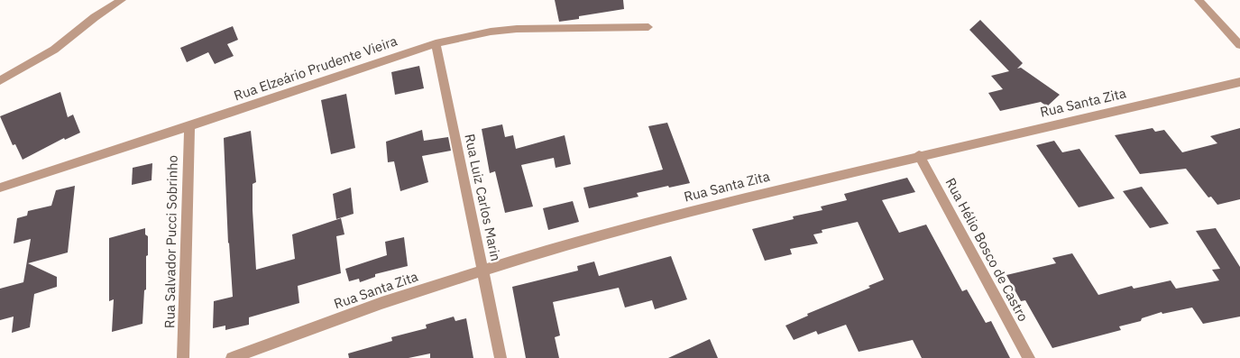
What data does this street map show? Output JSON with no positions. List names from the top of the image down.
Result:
{
  "streets": {
    "street": [
      "Rua Elzeário Prudente Vieira",
      "Rua Santa Zita",
      "Rua Luiz Carlos Marin",
      "Rua Salvador Pucci Sobrinho",
      "Rua Hélio Bosco de Castro"
    ]
  },
  "crossings": [
    ["Rua Elzeário Prudente Vieira", "Rua Luiz Carlos Marin"],
    ["Rua Elzeário Prudente Vieira", "Rua Salvador Pucci Sobrinho"],
    ["Rua Santa Zita", "Rua Luiz Carlos Marin"],
    ["Rua Santa Zita", "Rua Hélio Bosco de Castro"]
  ]
}
